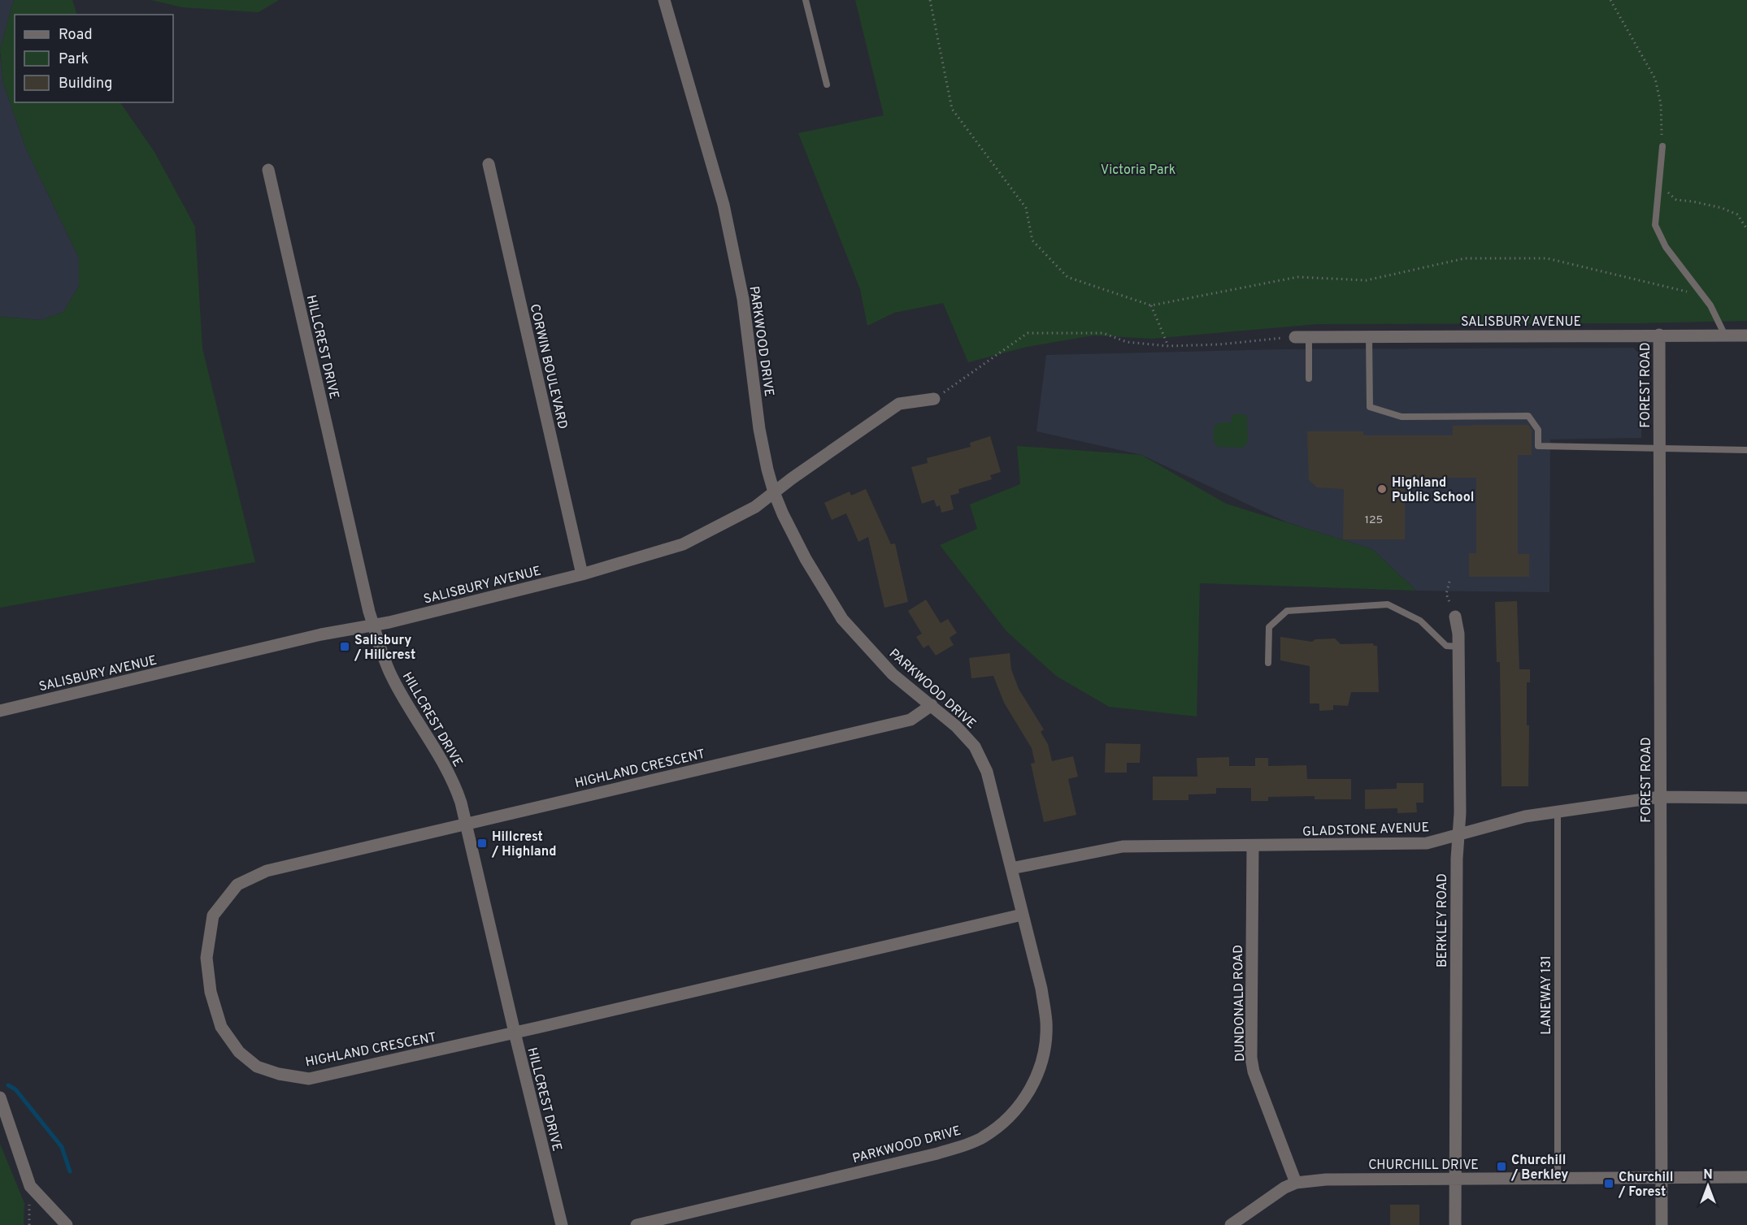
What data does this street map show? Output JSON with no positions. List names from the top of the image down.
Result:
{
  "streets": {
    "street": [
      "SALISBURY AVENUE",
      "PARKWOOD DRIVE",
      "HILLCREST DRIVE",
      "CORWIN BOULEVARD",
      "FOREST ROAD",
      "HIGHLAND CRESCENT",
      "GLADSTONE AVENUE",
      "BERKLEY ROAD",
      "DUNDONALD ROAD",
      "CHURCHILL DRIVE"
    ],
    "lane": ["LANEWAY 131"]
  },
  "crossings": [
    ["SALISBURY AVENUE", "PARKWOOD DRIVE"],
    ["SALISBURY AVENUE", "HILLCREST DRIVE"],
    ["SALISBURY AVENUE", "CORWIN BOULEVARD"],
    ["SALISBURY AVENUE", "FOREST ROAD"],
    ["PARKWOOD DRIVE", "HIGHLAND CRESCENT"],
    ["PARKWOOD DRIVE", "GLADSTONE AVENUE"],
    ["HILLCREST DRIVE", "HIGHLAND CRESCENT"],
    ["FOREST ROAD", "GLADSTONE AVENUE"],
    ["FOREST ROAD", "CHURCHILL DRIVE"],
    ["GLADSTONE AVENUE", "BERKLEY ROAD"],
    ["GLADSTONE AVENUE", "LANEWAY 131"],
    ["GLADSTONE AVENUE", "DUNDONALD ROAD"],
    ["BERKLEY ROAD", "CHURCHILL DRIVE"],
    ["LANEWAY 131", "CHURCHILL DRIVE"],
    ["DUNDONALD ROAD", "CHURCHILL DRIVE"]
  ],
  "parks": ["Victoria Park"],
  "places": {
    "other": ["Highland Public School"],
    "transit": [
      "Salisbury / Hillcrest",
      "Hillcrest / Highland",
      "Churchill / Berkley",
      "Churchill / Forest"
    ]
  },
  "house_numbers": ["125"],
  "legend": ["Road", "Park", "Building"],
  "north": "top"
}
